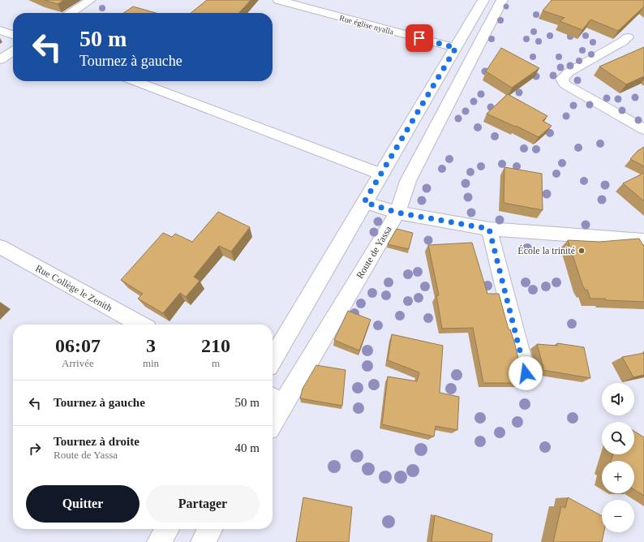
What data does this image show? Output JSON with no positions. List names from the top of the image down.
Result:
{
  "streets": {
    "main road": ["Route de Yassa"],
    "street": ["Rue église nyalla", "Rue Collège le Zenith"]
  },
  "places": ["École la trinité"],
  "page": {
    "turn": ["50 m", "Tournez à gauche"],
    "eta": [
      "06:07",
      "Arrivée",
      "3",
      "min",
      "210",
      "m"
    ],
    "list": [
      {
        "name": "Tournez à gauche",
        "value": "50 m"
      },
      {
        "name": "Tournez à droite",
        "note": "Route de Yassa",
        "value": "40 m"
      }
    ],
    "map_buttons": ["+", "−"],
    "buttons": ["Quitter", "Partager"]
  }
}
